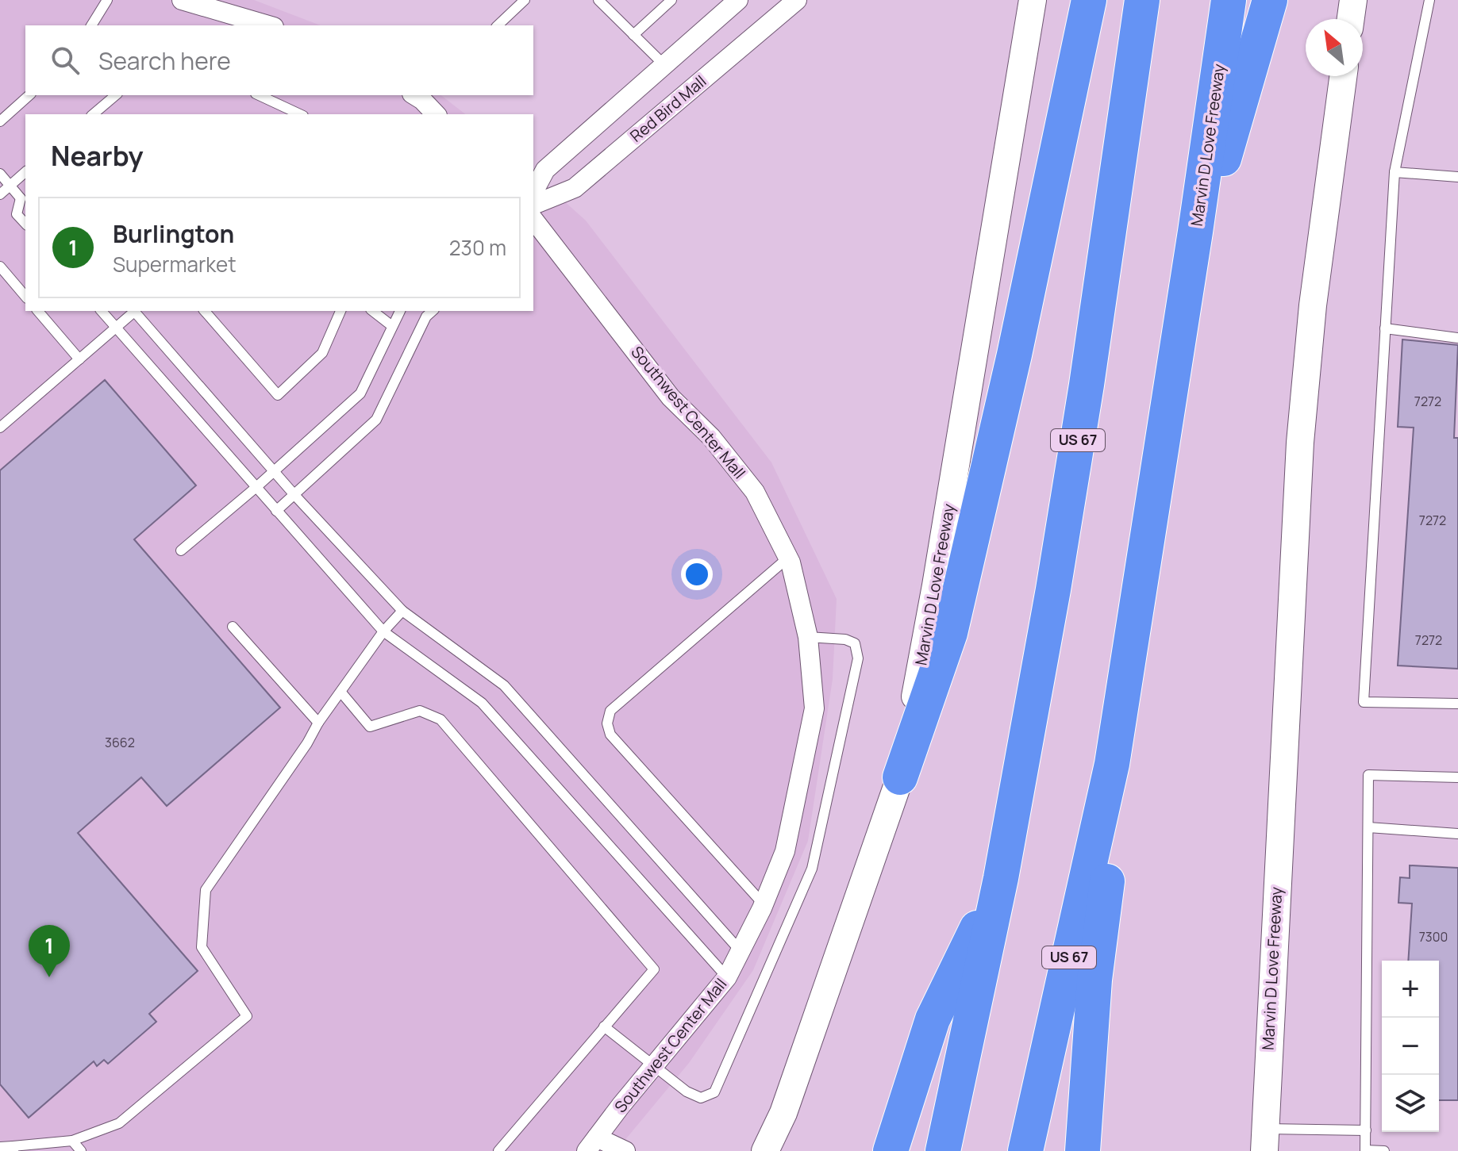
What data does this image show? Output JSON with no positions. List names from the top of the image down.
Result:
{
  "streets": {
    "highway": ["Marvin D Love Freeway", "US 67"],
    "street": ["Red Bird Mall", "Southwest Center Mall"]
  },
  "house_numbers": [
    "7272",
    "7272",
    "7272",
    "3662",
    "7300"
  ],
  "north": "top left",
  "page": {
    "search": "Search here",
    "heading": "Nearby",
    "list": [
      {
        "mark": "1",
        "name": "Burlington",
        "note": "Supermarket",
        "value": "230 m"
      }
    ],
    "pins": "1",
    "map_buttons": ["+", "−"]
  }
}
